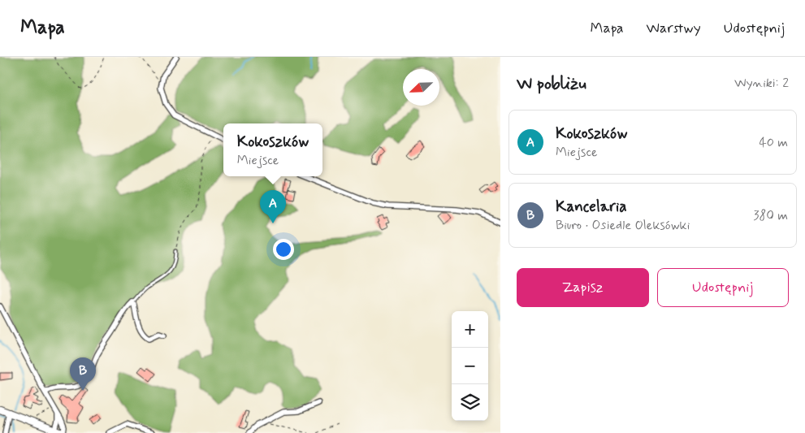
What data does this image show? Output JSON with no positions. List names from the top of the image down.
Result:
{
  "north": "bottom left",
  "page": {
    "header": "Mapa",
    "nav": ["Mapa", "Warstwy", "Udostępnij"],
    "heading": ["W pobliżu", "Wyniki: 2"],
    "list": [
      {
        "mark": "A",
        "name": "Kokoszków",
        "note": "Miejsce",
        "value": "40 m"
      },
      {
        "mark": "B",
        "name": "Kancelaria",
        "note": "Biuro · Osiedle Oleksówki",
        "value": "380 m"
      }
    ],
    "popup": ["Kokoszków", "Miejsce"],
    "pins": ["A", "B"],
    "buttons": ["Zapisz", "Udostępnij"],
    "map_buttons": ["+", "−"]
  }
}
